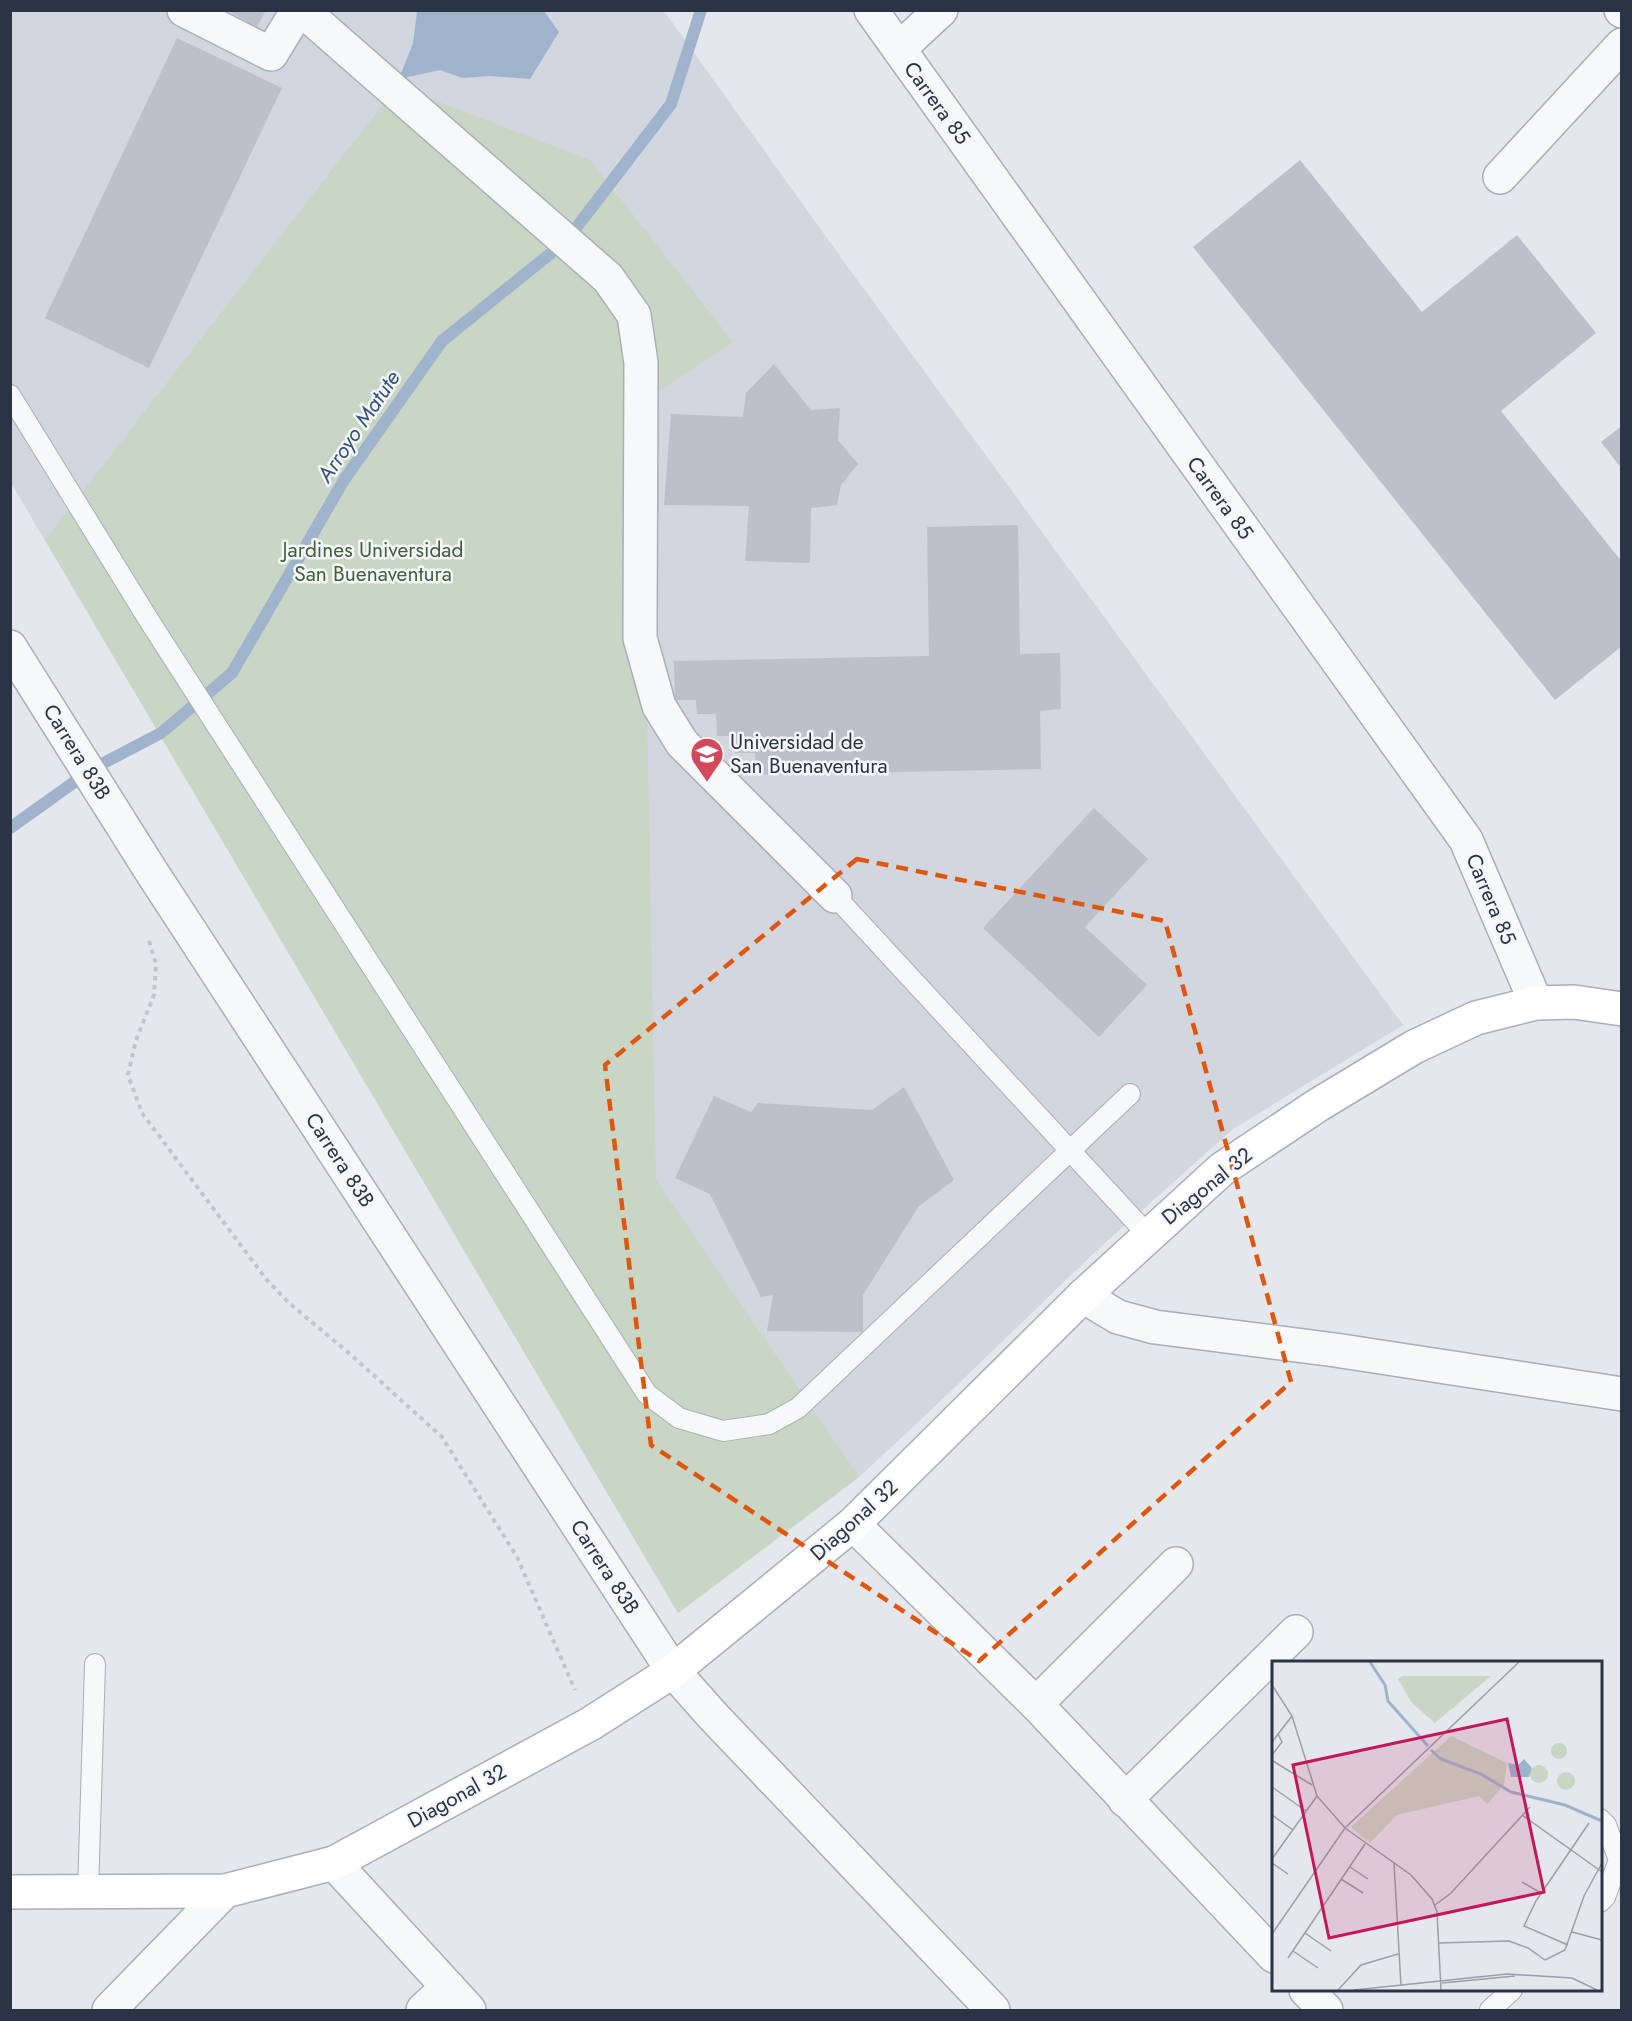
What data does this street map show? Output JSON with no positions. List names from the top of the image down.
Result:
{
  "streets": {
    "street": ["Carrera 85", "Carrera 83B", "Diagonal 32"]
  },
  "crossings": [
    ["Carrera 85", "Diagonal 32"],
    ["Carrera 83B", "Diagonal 32"]
  ],
  "water": ["Arroyo Matute"],
  "parks": ["Jardines Universidad San Buenaventura"],
  "places": {
    "school or university": ["Universidad de San Buenaventura"]
  }
}
